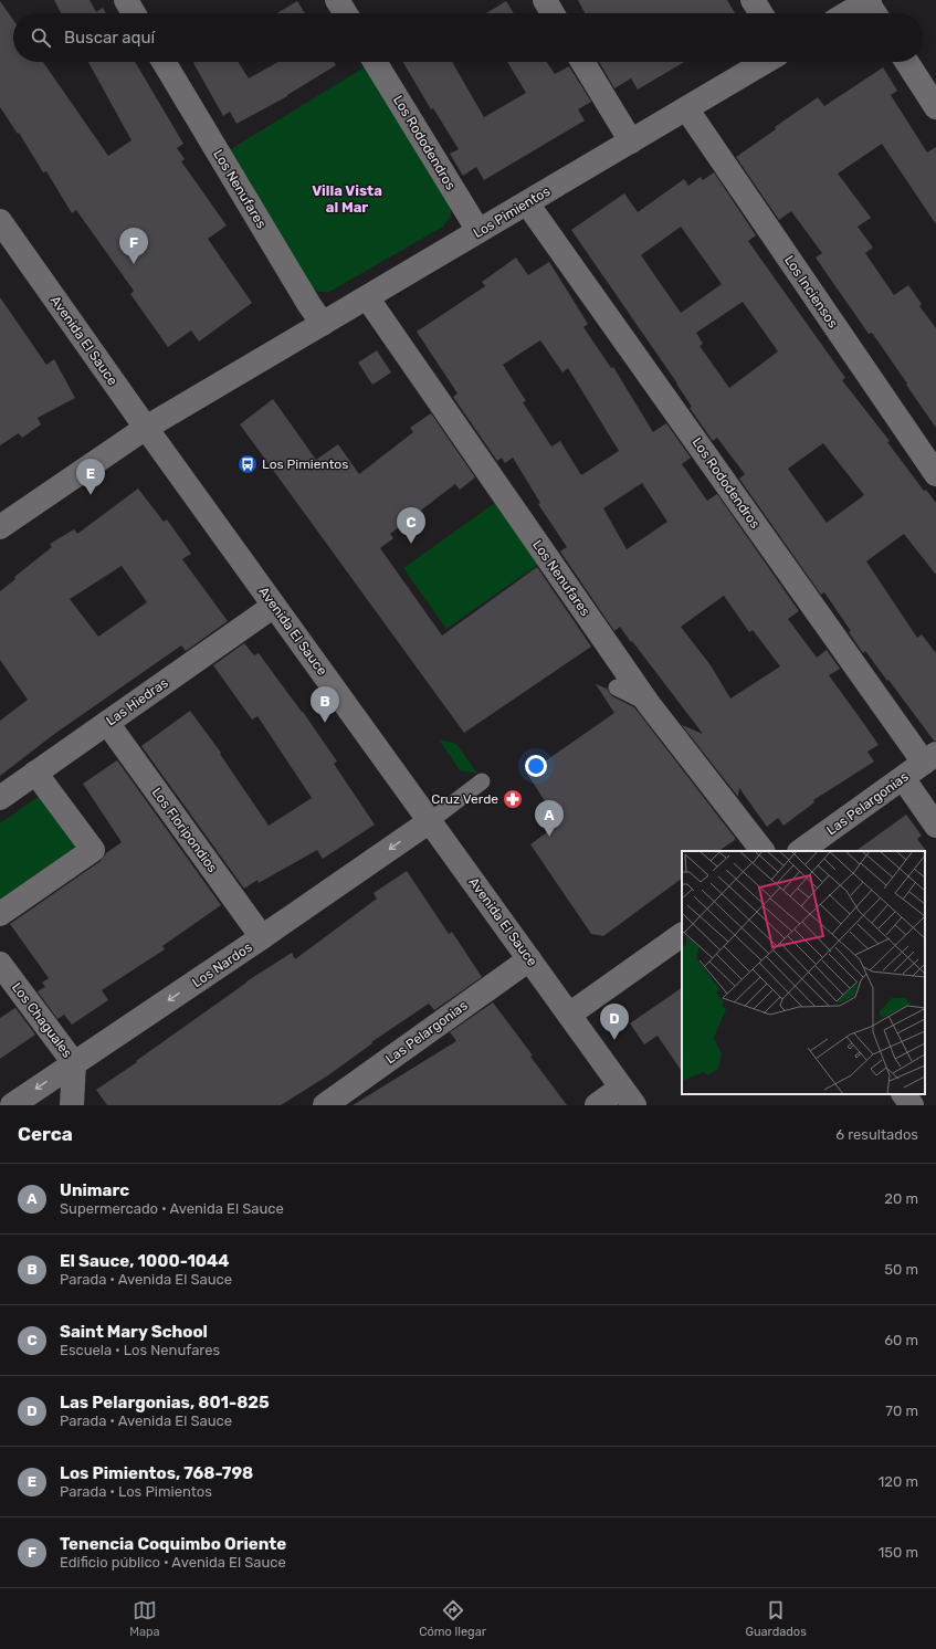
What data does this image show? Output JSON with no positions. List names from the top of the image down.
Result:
{
  "streets": {
    "street": [
      "Los Rododendros",
      "Los Nenufares",
      "Los Pimientos",
      "Los Inciensos",
      "Avenida El Sauce",
      "Las Hiedras",
      "Las Pelargonias",
      "Los Floripondios",
      "Los Nardos",
      "Los Chaguales"
    ]
  },
  "crossings": [
    ["Los Rododendros", "Los Pimientos"],
    ["Los Rododendros", "Las Pelargonias"],
    ["Los Nenufares", "Los Pimientos"],
    ["Los Pimientos", "Los Inciensos"],
    ["Los Pimientos", "Avenida El Sauce"],
    ["Avenida El Sauce", "Las Hiedras"],
    ["Avenida El Sauce", "Las Pelargonias"],
    ["Avenida El Sauce", "Los Nardos"],
    ["Las Hiedras", "Los Floripondios"],
    ["Los Floripondios", "Los Nardos"],
    ["Los Nardos", "Los Chaguales"]
  ],
  "one_way": ["Los Nardos"],
  "districts": ["Villa Vista al Mar"],
  "places": {
    "bus stop": ["Los Pimientos"],
    "pharmacy": ["Cruz Verde"]
  },
  "page": {
    "search": "Buscar aquí",
    "pins": [
      "F",
      "E",
      "C",
      "B",
      "A",
      "D"
    ],
    "heading": ["Cerca", "6 resultados"],
    "list": [
      {
        "mark": "A",
        "name": "Unimarc",
        "note": "Supermercado · Avenida El Sauce",
        "value": "20 m"
      },
      {
        "mark": "B",
        "name": "El Sauce, 1000-1044",
        "note": "Parada · Avenida El Sauce",
        "value": "50 m"
      },
      {
        "mark": "C",
        "name": "Saint Mary School",
        "note": "Escuela · Los Nenufares",
        "value": "60 m"
      },
      {
        "mark": "D",
        "name": "Las Pelargonias, 801-825",
        "note": "Parada · Avenida El Sauce",
        "value": "70 m"
      },
      {
        "mark": "E",
        "name": "Los Pimientos, 768-798",
        "note": "Parada · Los Pimientos",
        "value": "120 m"
      },
      {
        "mark": "F",
        "name": "Tenencia Coquimbo Oriente",
        "note": "Edificio público · Avenida El Sauce",
        "value": "150 m"
      }
    ],
    "nav": ["Mapa", "Cómo llegar", "Guardados"]
  }
}
